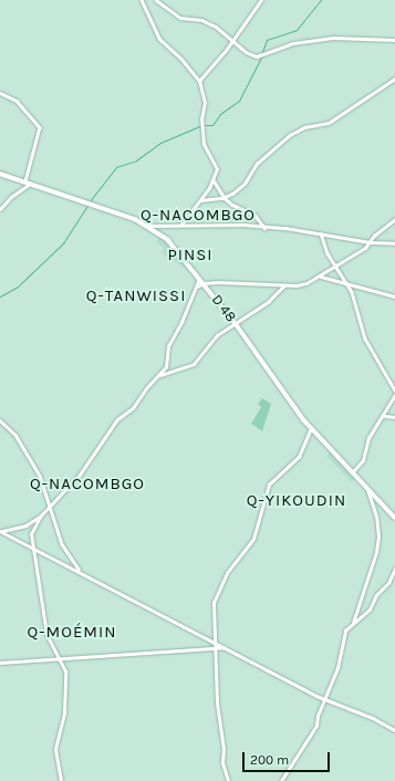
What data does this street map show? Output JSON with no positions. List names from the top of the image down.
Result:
{
  "streets": {
    "street": ["D 48"]
  },
  "districts": [
    "Q-NACOMBGO",
    "PINSI",
    "Q-TANWISSI",
    "Q-NACOMBGO",
    "Q-YIKOUDIN",
    "Q-MOÉMIN"
  ],
  "scale_bar": "200 m"
}
